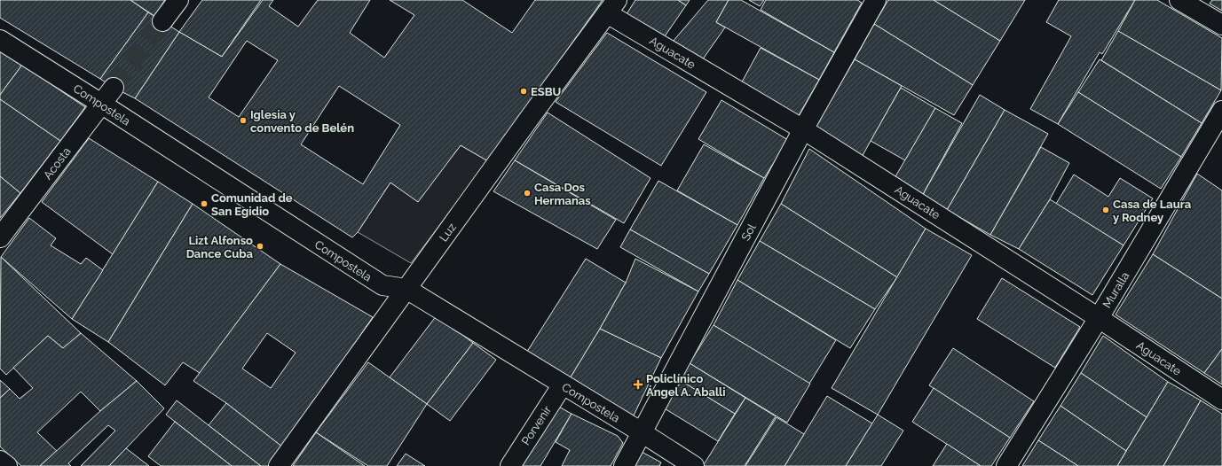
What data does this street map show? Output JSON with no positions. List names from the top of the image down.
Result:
{
  "streets": {
    "street": [
      "Aguacate",
      "Compostela",
      "Acosta",
      "Luz",
      "Sol",
      "Muralla",
      "Porvenir"
    ]
  },
  "crossings": [
    ["Aguacate", "Luz"],
    ["Aguacate", "Sol"],
    ["Aguacate", "Muralla"],
    ["Compostela", "Acosta"],
    ["Compostela", "Luz"],
    ["Compostela", "Sol"],
    ["Compostela", "Porvenir"]
  ],
  "places": {
    "other": [
      "ESBU",
      "Iglesia y convento de Belén",
      "Casa Dos Hermanas",
      "Comunidad de San Egidio",
      "Casa de Laura y Rodney",
      "Lizt Alfonso Dance Cuba"
    ],
    "health": ["Policlínico Ángel A. Aballi"]
  }
}
